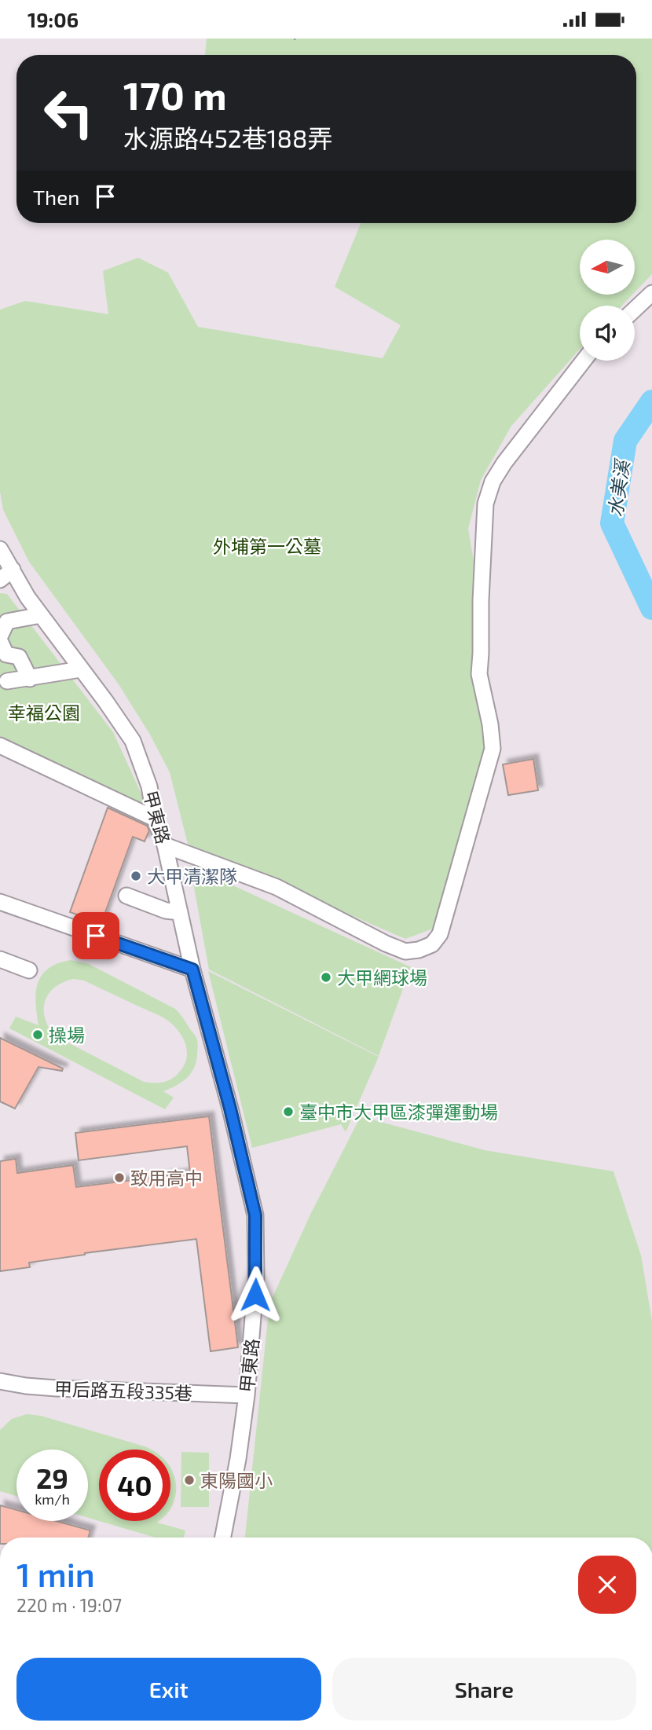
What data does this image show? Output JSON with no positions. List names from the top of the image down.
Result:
{
  "streets": {
    "street": ["甲東路", "甲后路五段335巷"]
  },
  "crossings": [
    ["甲東路", "甲后路五段335巷"]
  ],
  "water": ["水美溪"],
  "parks": ["外埔第一公墓", "幸福公園"],
  "places": [
    "大甲清潔隊",
    "大甲網球場",
    "操場",
    "臺中市大甲區漆彈運動場",
    "致用高中",
    "東陽國小"
  ],
  "north": "left",
  "page": {
    "status": "19:06",
    "turn": ["170 m", "水源路452巷188弄"],
    "then": "Then",
    "speed": "29 km/h",
    "limit": "40",
    "heading": ["1 min", "220 m · 19:07"],
    "buttons": ["Exit", "Share"]
  }
}
